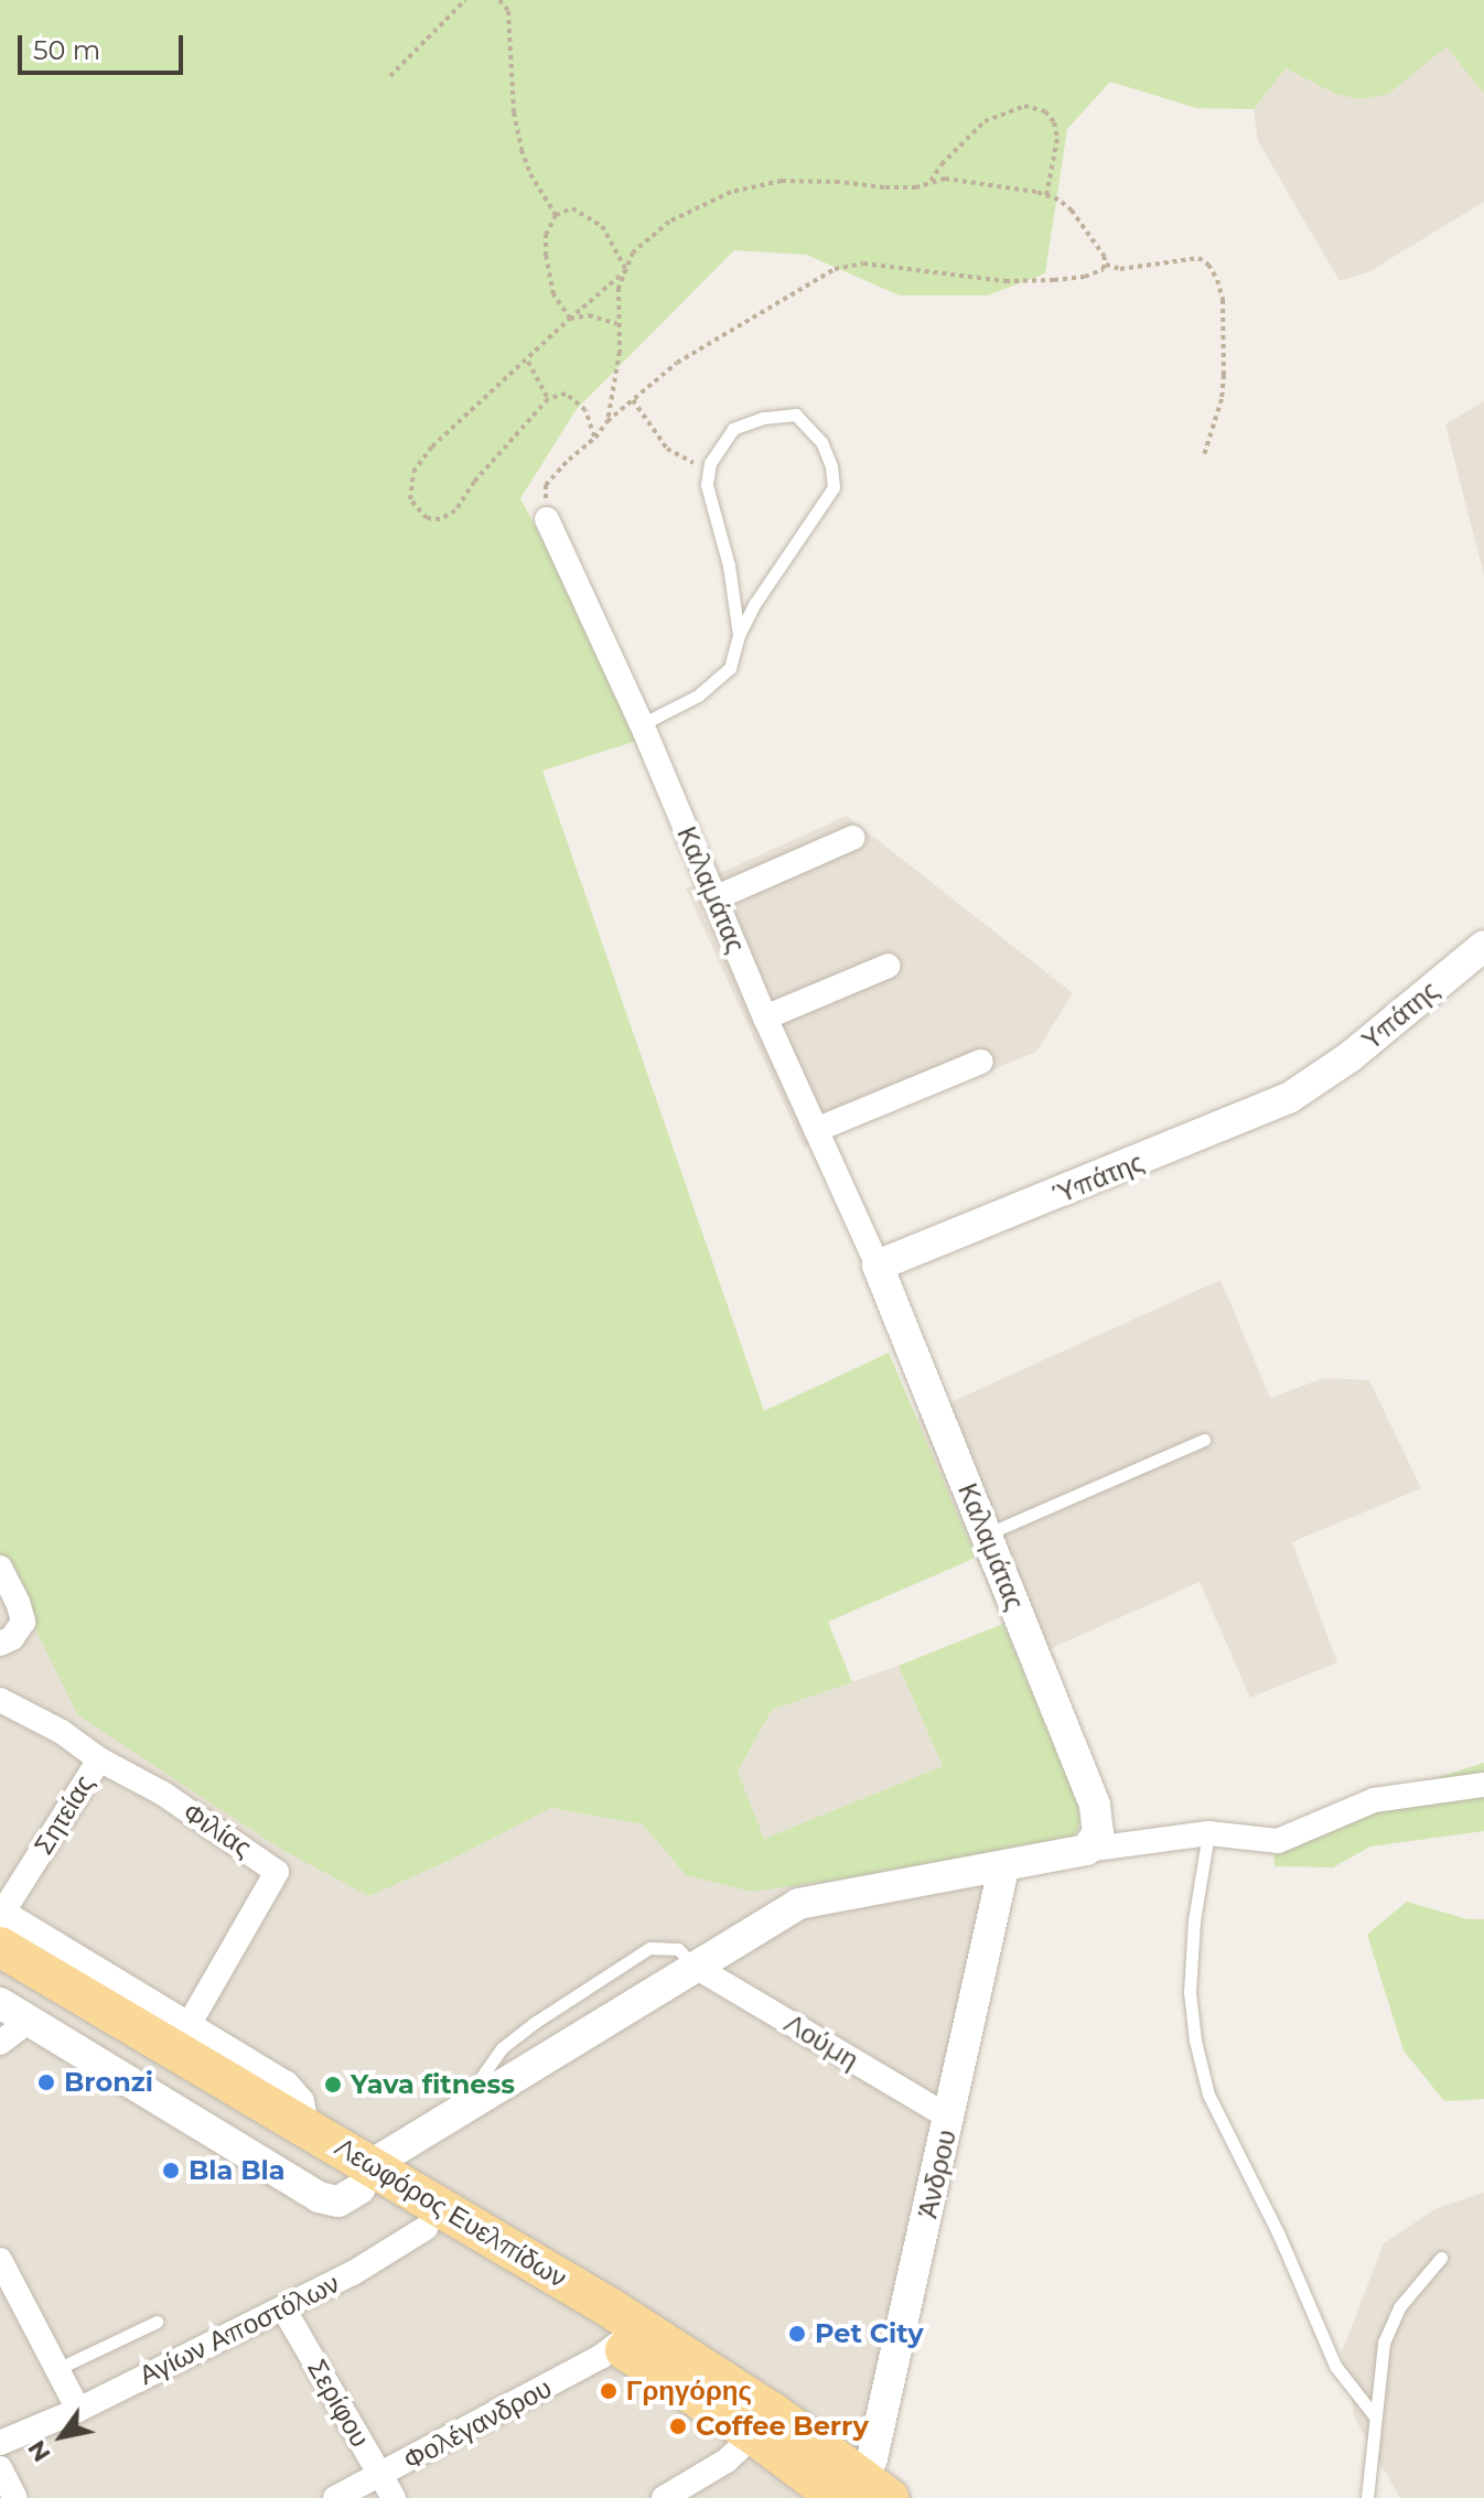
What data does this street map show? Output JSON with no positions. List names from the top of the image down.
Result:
{
  "streets": {
    "main road": ["Λεωφόρος Ευελπίδων"],
    "street": [
      "Καλαμάτας",
      "Υπάτης",
      "Ύπάτης",
      "Σητείας",
      "Φιλίας",
      "Λούμη",
      "Άνδρου",
      "Αγίων Αποστόλων",
      "Σερίφου",
      "Φολέγανδρου"
    ]
  },
  "crossings": [
    ["Καλαμάτας", "Ύπάτης"],
    ["Υπάτης", "Ύπάτης"],
    ["Σητείας", "Φιλίας"],
    ["Σητείας", "Λεωφόρος Ευελπίδων"],
    ["Λούμη", "Άνδρου"],
    ["Άνδρου", "Λεωφόρος Ευελπίδων"],
    ["Λεωφόρος Ευελπίδων", "Αγίων Αποστόλων"],
    ["Λεωφόρος Ευελπίδων", "Φολέγανδρου"],
    ["Αγίων Αποστόλων", "Σερίφου"],
    ["Σερίφου", "Φολέγανδρου"]
  ],
  "places": [
    "Bronzi",
    "Yava fitness",
    "Bla Bla",
    "Pet City",
    "Γρηγόρης",
    "Coffee Berry"
  ],
  "scale_bar": "50 m",
  "north": "bottom left"
}
